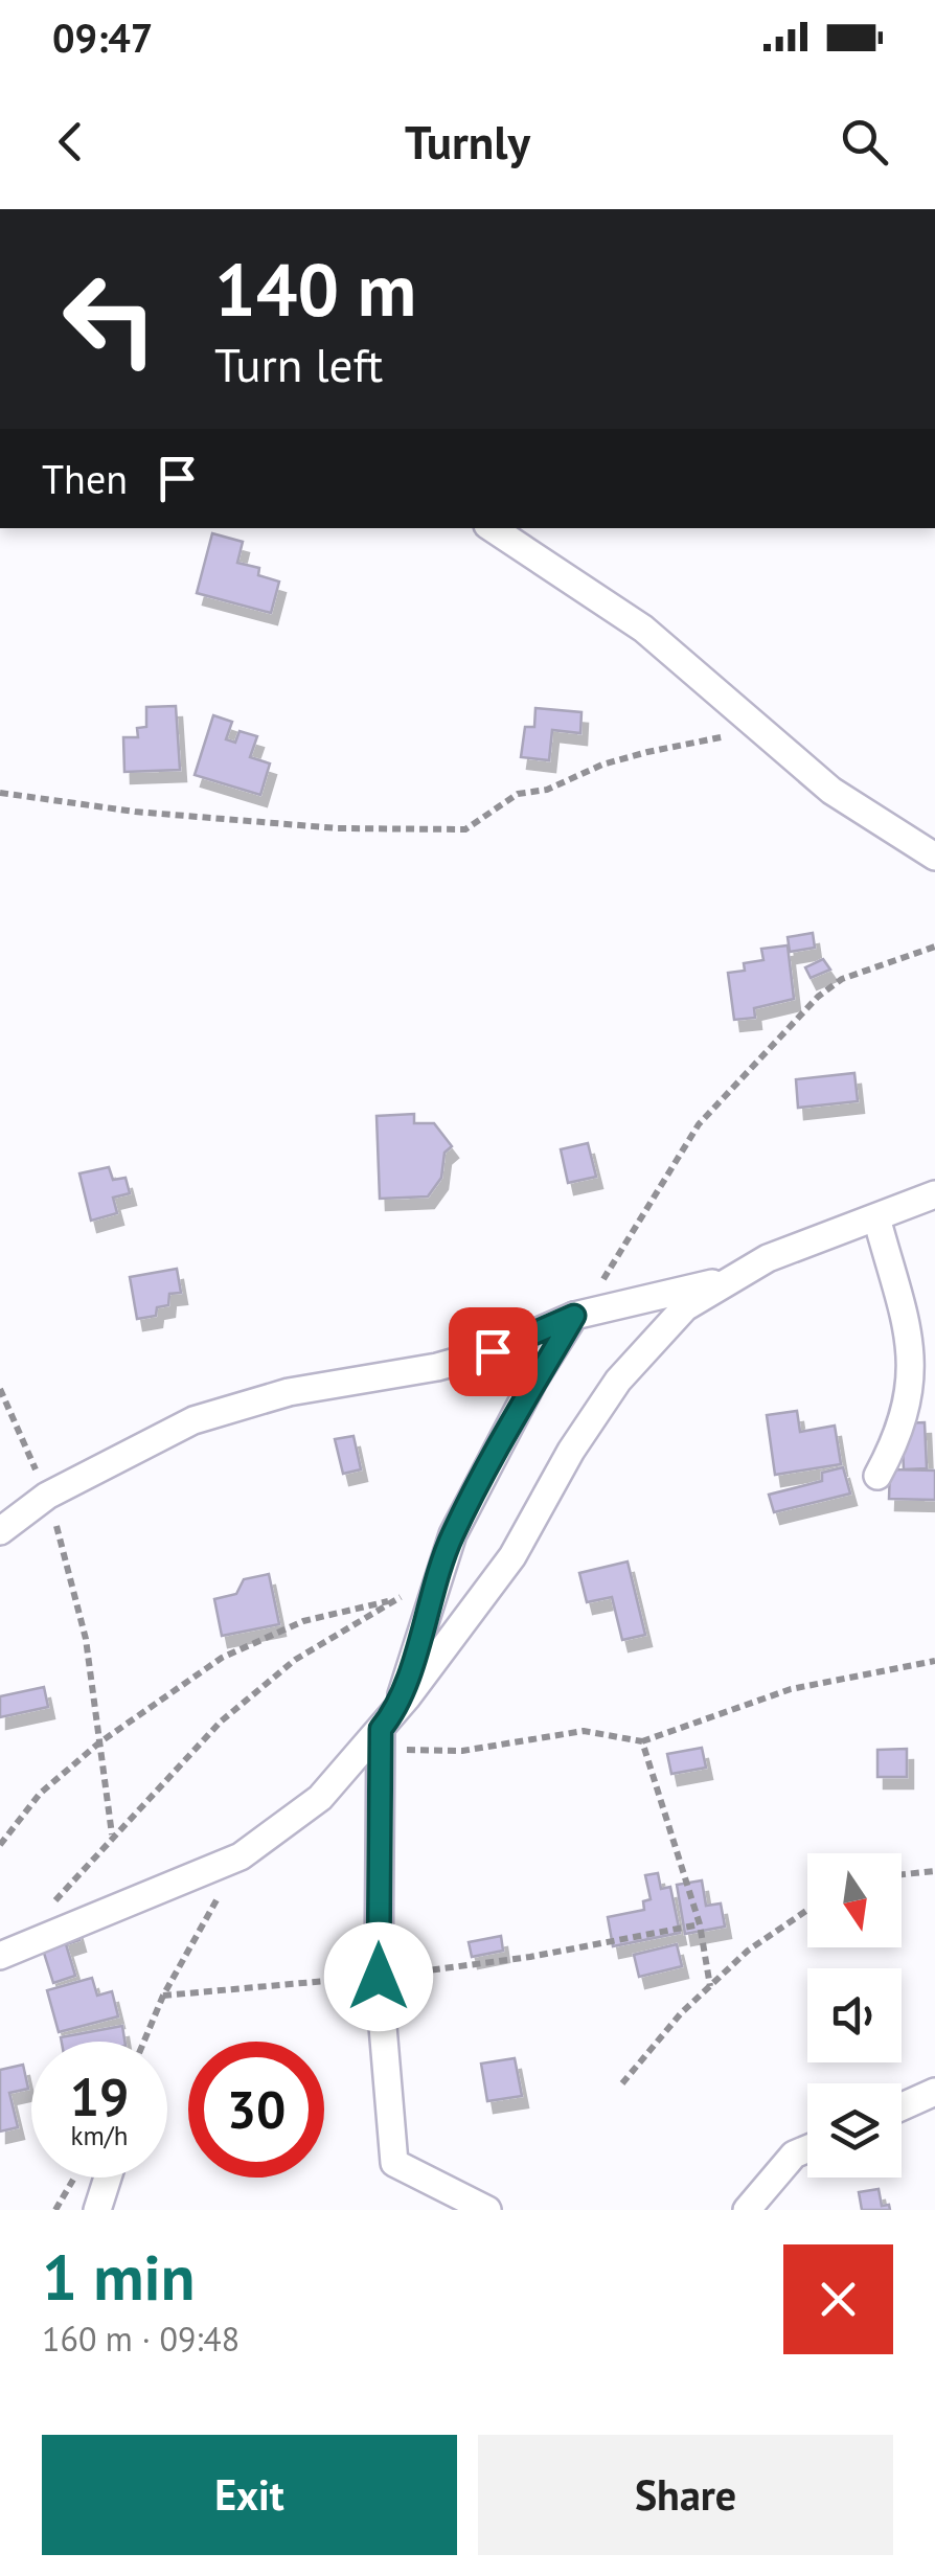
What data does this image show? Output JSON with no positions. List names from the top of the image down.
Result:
{
  "north": "bottom",
  "page": {
    "status": "09:47",
    "header": "Turnly",
    "turn": ["140 m", "Turn left"],
    "then": "Then",
    "speed": "19 km/h",
    "limit": "30",
    "heading": ["1 min", "160 m · 09:48"],
    "buttons": ["Exit", "Share"]
  }
}
